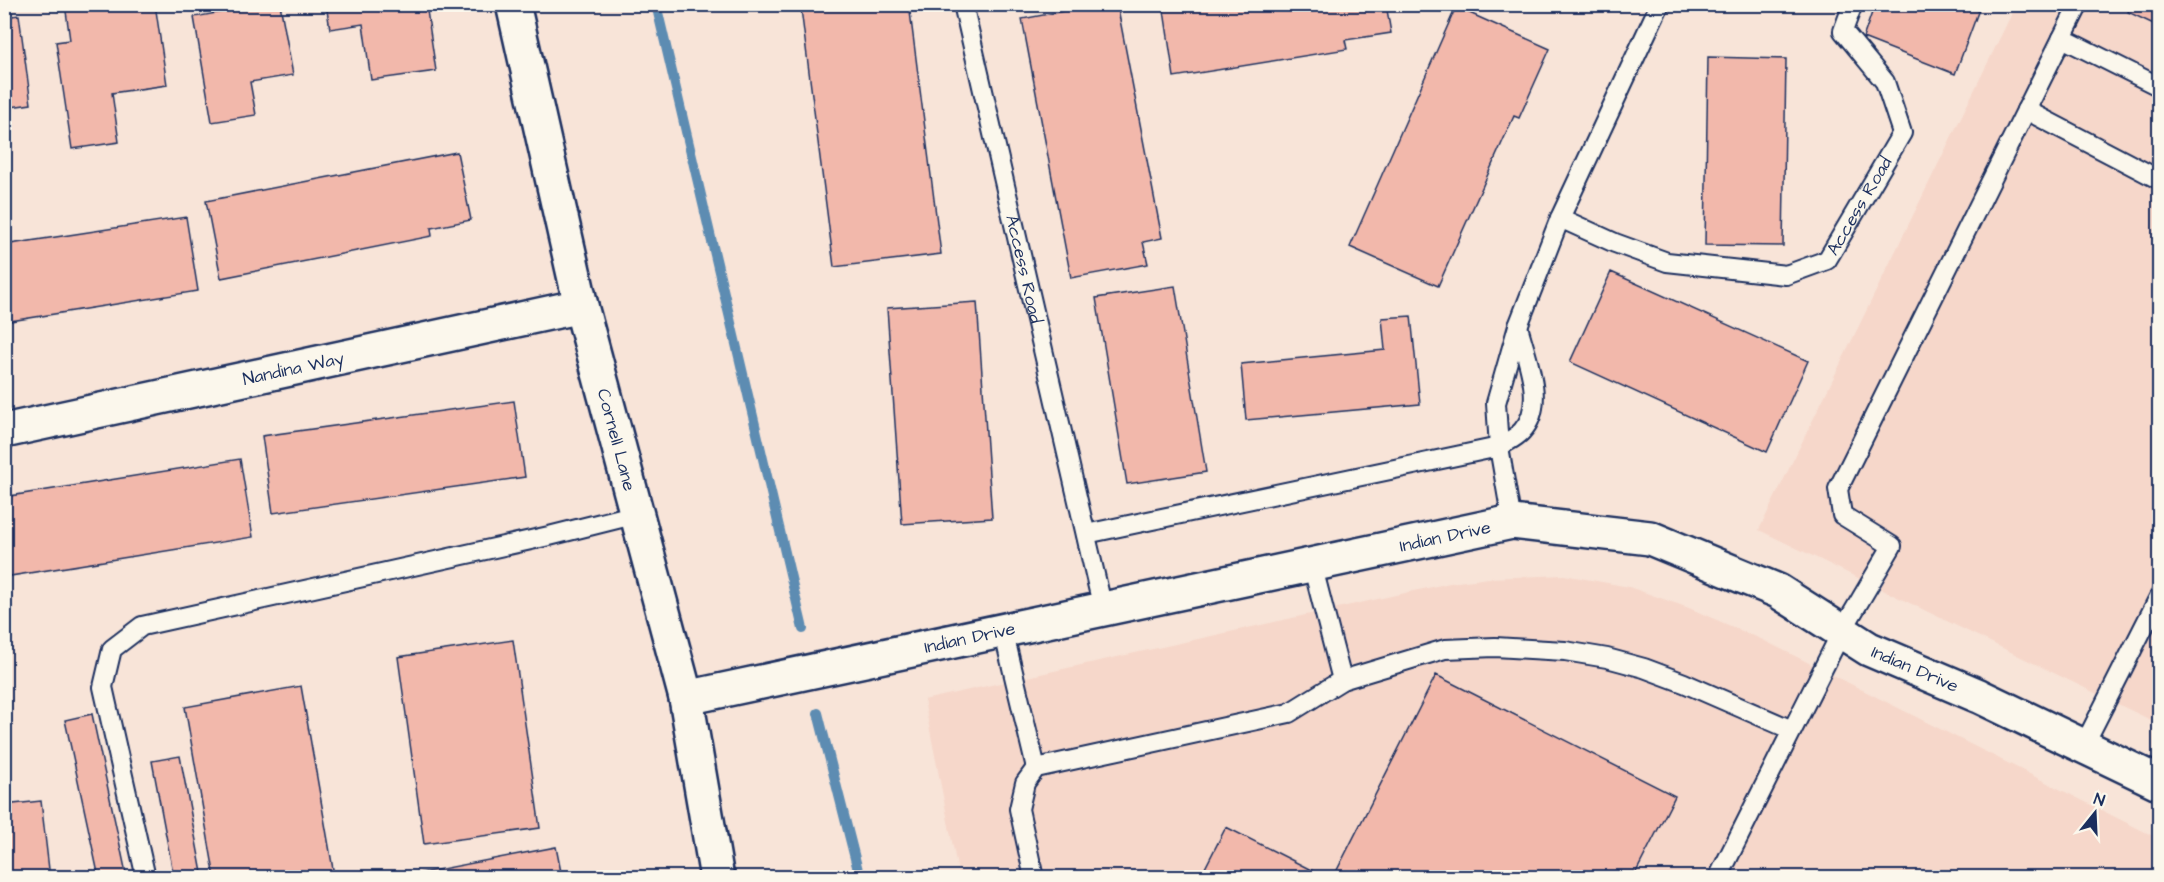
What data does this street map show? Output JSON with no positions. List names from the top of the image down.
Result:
{
  "streets": {
    "street": ["Nandina Way", "Cornell Lane", "Indian Drive"],
    "lane": ["Access Road"]
  },
  "crossings": [
    ["Access Road", "Indian Drive"],
    ["Nandina Way", "Cornell Lane"],
    ["Cornell Lane", "Indian Drive"]
  ],
  "north": "top"
}
